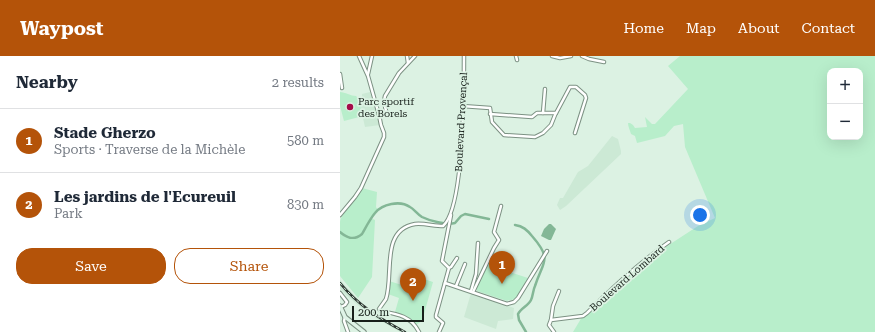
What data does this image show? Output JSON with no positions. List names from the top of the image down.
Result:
{
  "streets": {
    "street": ["Boulevard Provençal", "Boulevard Lombard"]
  },
  "places": ["Parc sportif des Borels"],
  "scale_bar": "200 m",
  "page": {
    "header": "Waypost",
    "nav": [
      "Home",
      "Map",
      "About",
      "Contact"
    ],
    "heading": ["Nearby", "2 results"],
    "map_buttons": ["+", "−"],
    "list": [
      {
        "mark": "1",
        "name": "Stade Gherzo",
        "note": "Sports · Traverse de la Michèle",
        "value": "580 m"
      },
      {
        "mark": "2",
        "name": "Les jardins de l'Ecureuil",
        "note": "Park",
        "value": "830 m"
      }
    ],
    "buttons": ["Save", "Share"],
    "pins": ["1", "2"],
    "scale": "200 m"
  }
}
